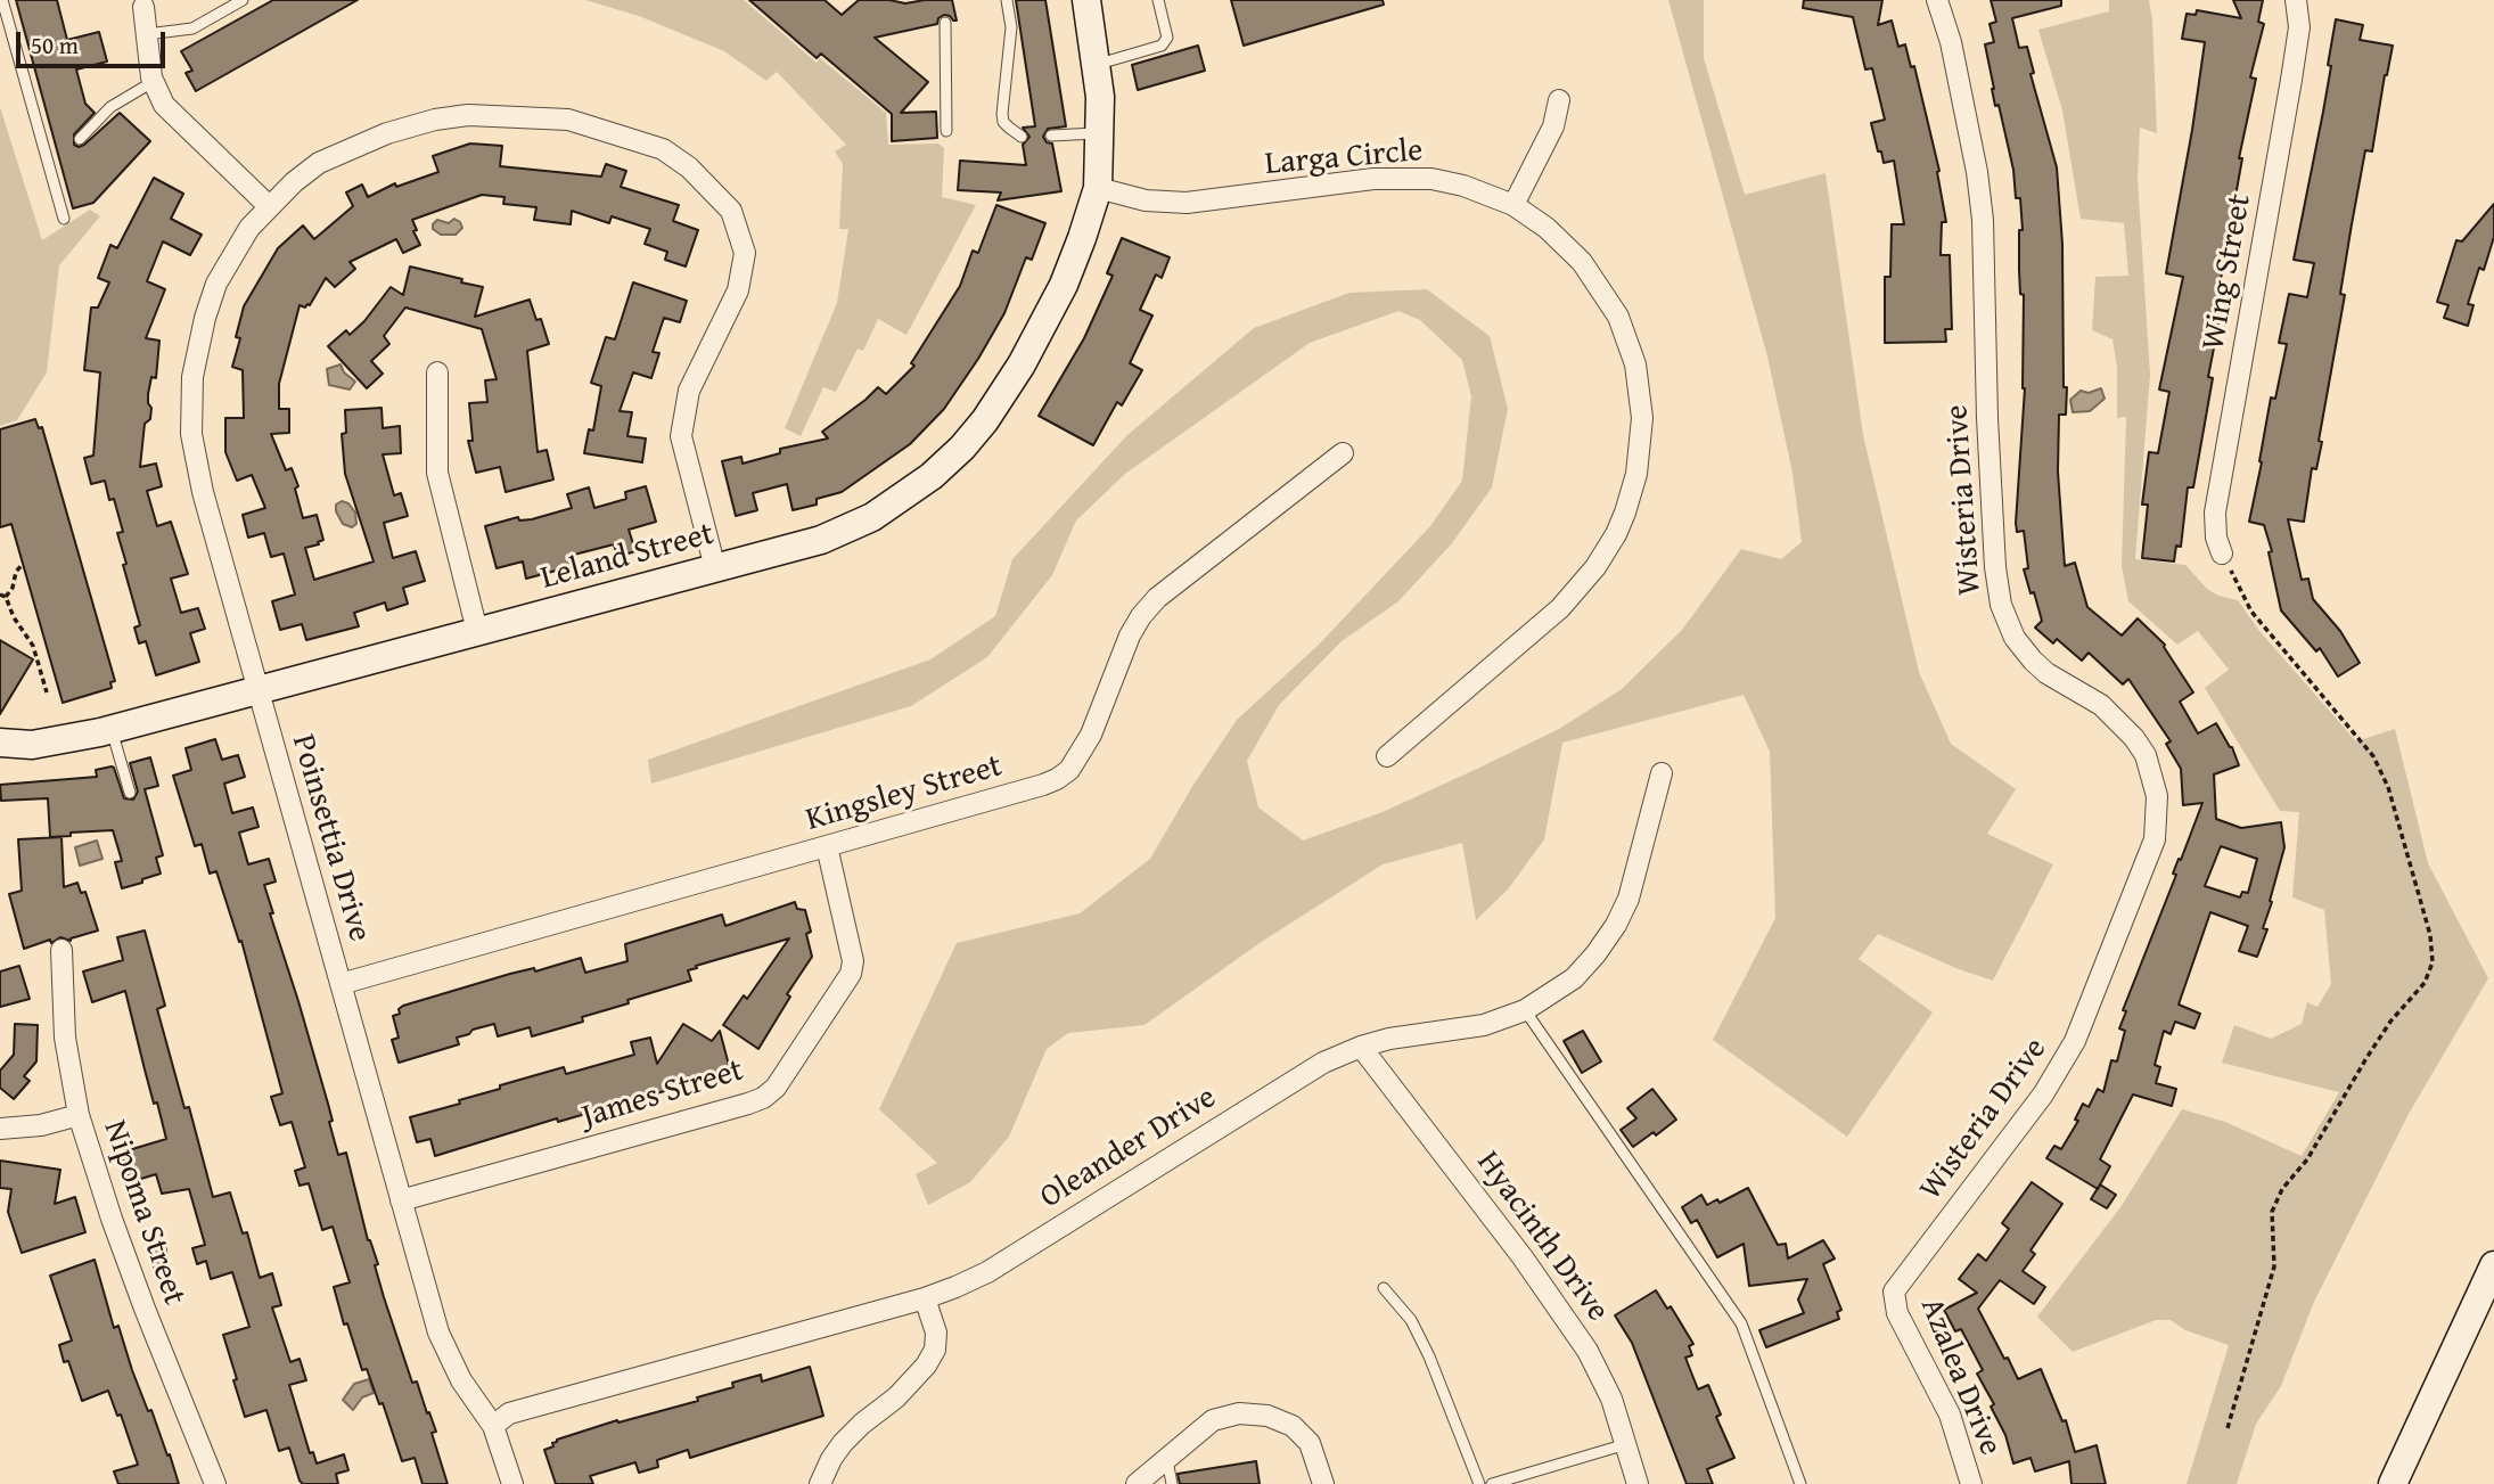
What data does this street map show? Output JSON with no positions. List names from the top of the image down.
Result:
{
  "streets": {
    "street": [
      "Larga Circle",
      "Wing Street",
      "Wisteria Drive",
      "Leland Street",
      "Kingsley Street",
      "Poinsettia Drive",
      "James Street",
      "Oleander Drive",
      "Nipoma Street",
      "Hyacinth Drive",
      "Azalea Drive"
    ]
  },
  "crossings": [
    ["Larga Circle", "Leland Street"],
    ["Wisteria Drive", "Azalea Drive"],
    ["Leland Street", "Poinsettia Drive"],
    ["Kingsley Street", "Poinsettia Drive"],
    ["Kingsley Street", "James Street"],
    ["Poinsettia Drive", "James Street"],
    ["Poinsettia Drive", "Oleander Drive"],
    ["Oleander Drive", "Hyacinth Drive"]
  ],
  "scale_bar": "50 m"
}
